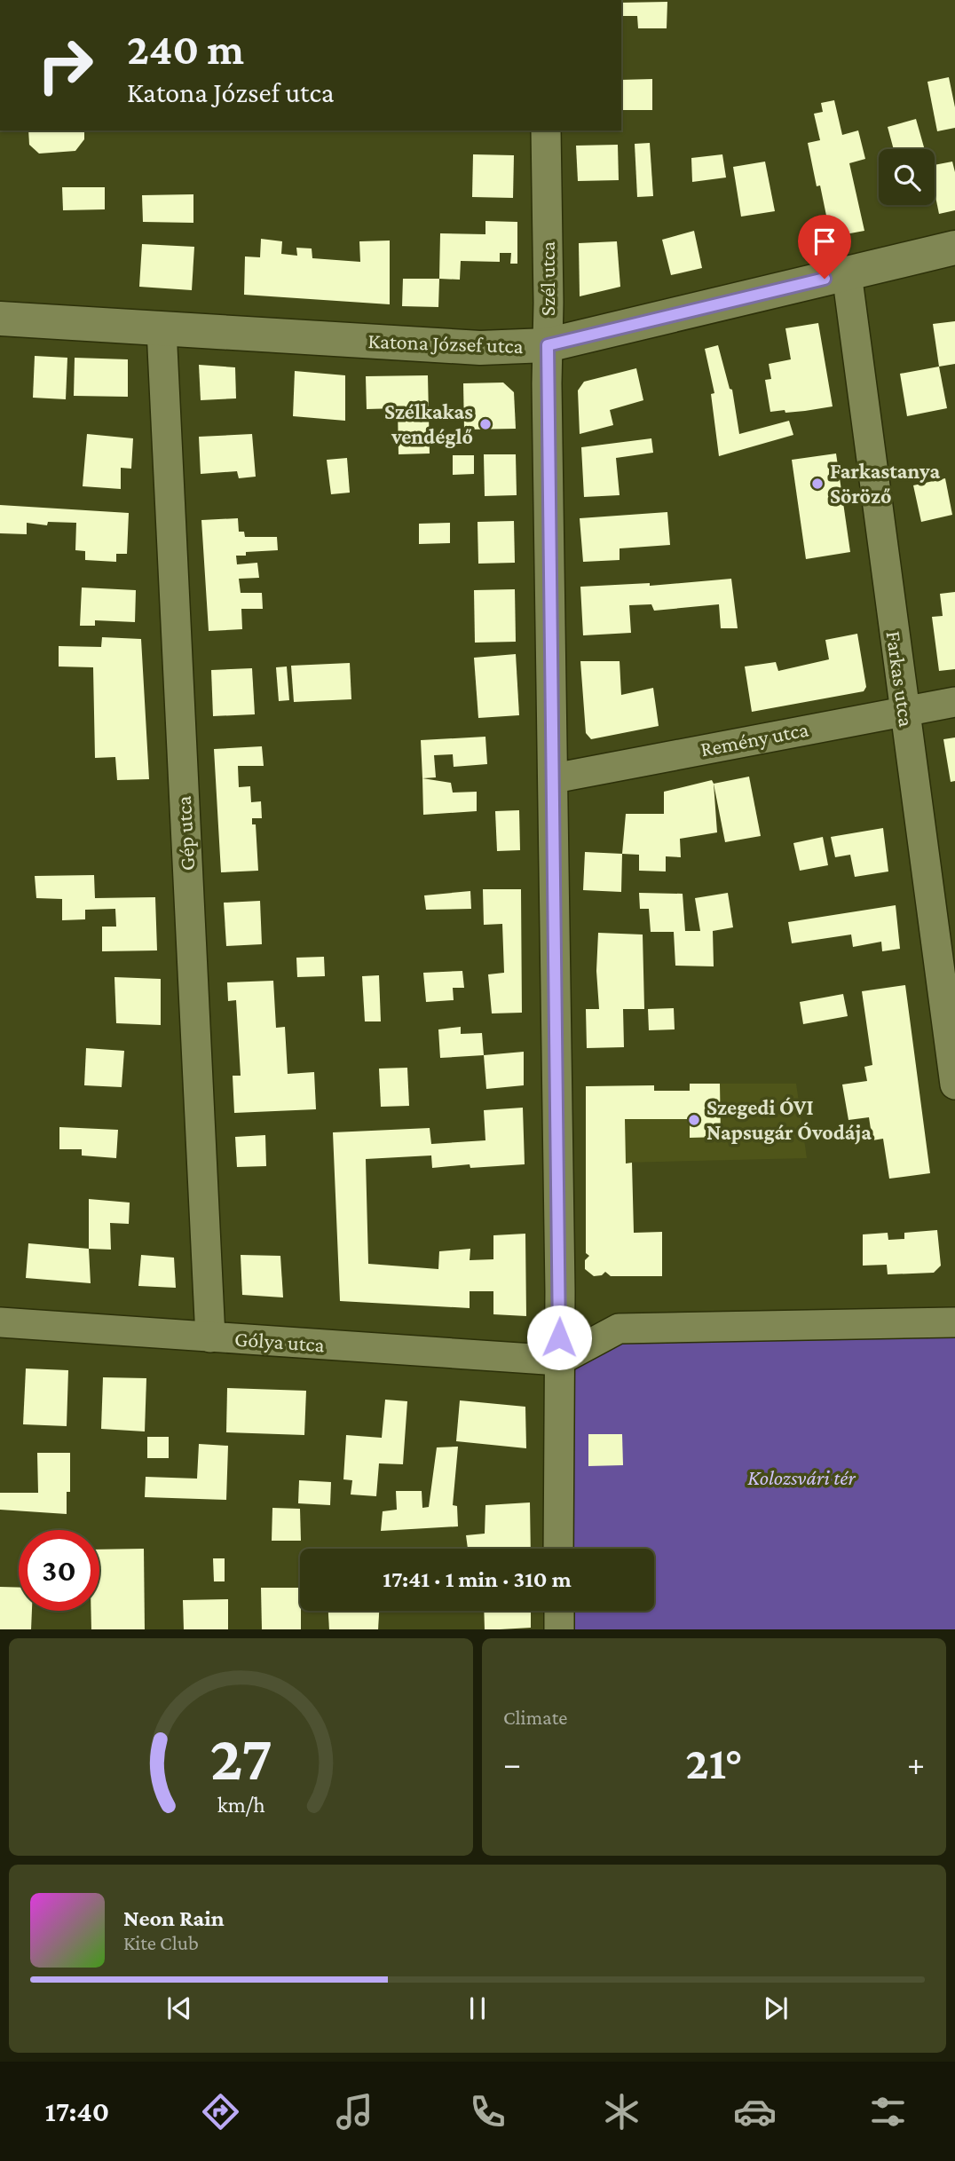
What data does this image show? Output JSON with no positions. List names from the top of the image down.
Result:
{
  "streets": {
    "street": [
      "Szél utca",
      "Katona József utca",
      "Farkas utca",
      "Remény utca",
      "Gép utca",
      "Gólya utca"
    ]
  },
  "crossings": [
    ["Szél utca", "Katona József utca"],
    ["Szél utca", "Remény utca"],
    ["Szél utca", "Gólya utca"],
    ["Katona József utca", "Farkas utca"],
    ["Katona József utca", "Gép utca"],
    ["Farkas utca", "Remény utca"],
    ["Gép utca", "Gólya utca"]
  ],
  "parks": ["Kolozsvári tér"],
  "places": ["Szélkakas vendéglő", "Farkastanya Söröző", "Szegedi ÓVI Napsugár Óvodája"],
  "page": {
    "turn": ["240 m", "Katona József utca"],
    "limit": "30",
    "trip": "17:41 · 1 min · 310 m",
    "tile": "Climate",
    "heat": ["−", "21°", "+"],
    "song": ["Neon Rain", "Kite Club"],
    "tabs": "17:40",
    "gauge": ["27", "km/h"]
  }
}
